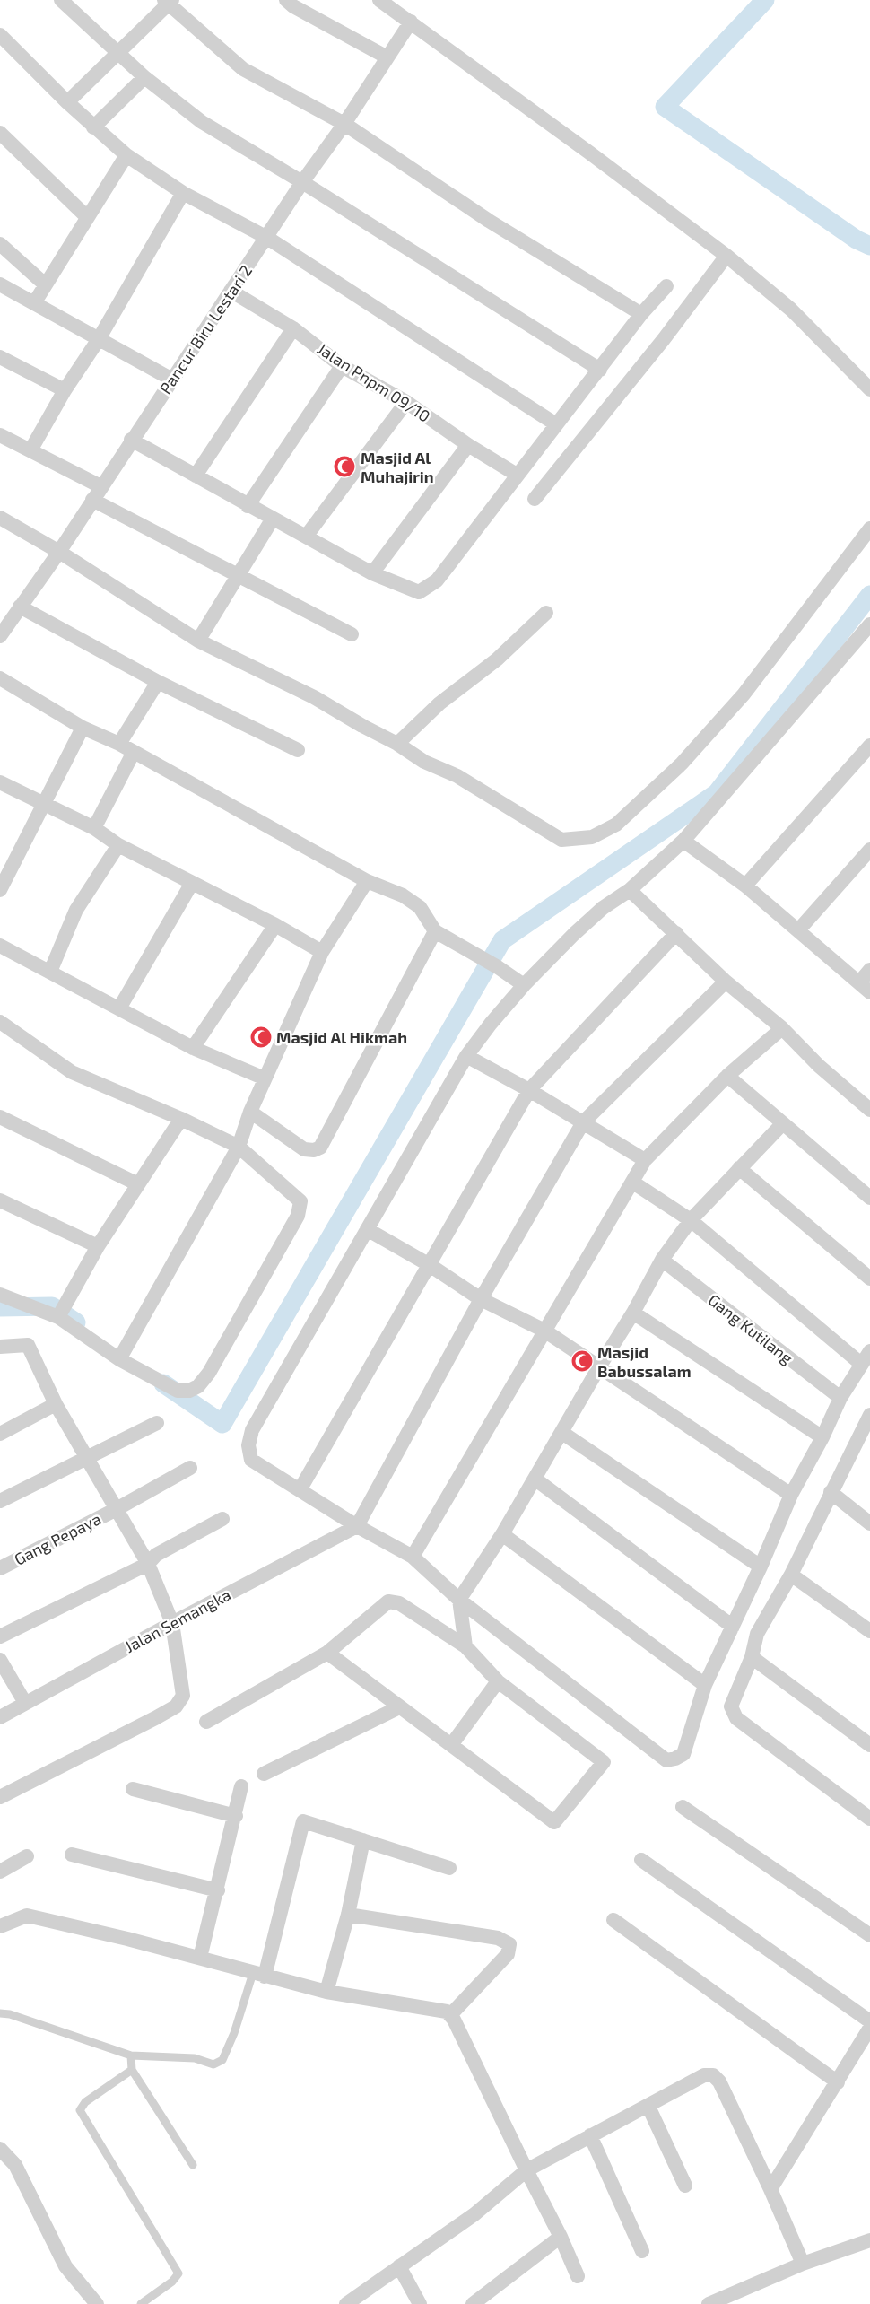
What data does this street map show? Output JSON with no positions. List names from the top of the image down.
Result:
{
  "streets": {
    "street": [
      "Pancur Biru Lestari 2",
      "Jalan Pnpm 09/10",
      "Gang Kutilang",
      "Gang Pepaya",
      "Jalan Semangka"
    ]
  },
  "crossings": [
    ["Pancur Biru Lestari 2", "Jalan Pnpm 09/10"]
  ],
  "places": {
    "mosque": ["Masjid Al Muhajirin", "Masjid Al Hikmah", "Masjid Babussalam"]
  }
}
